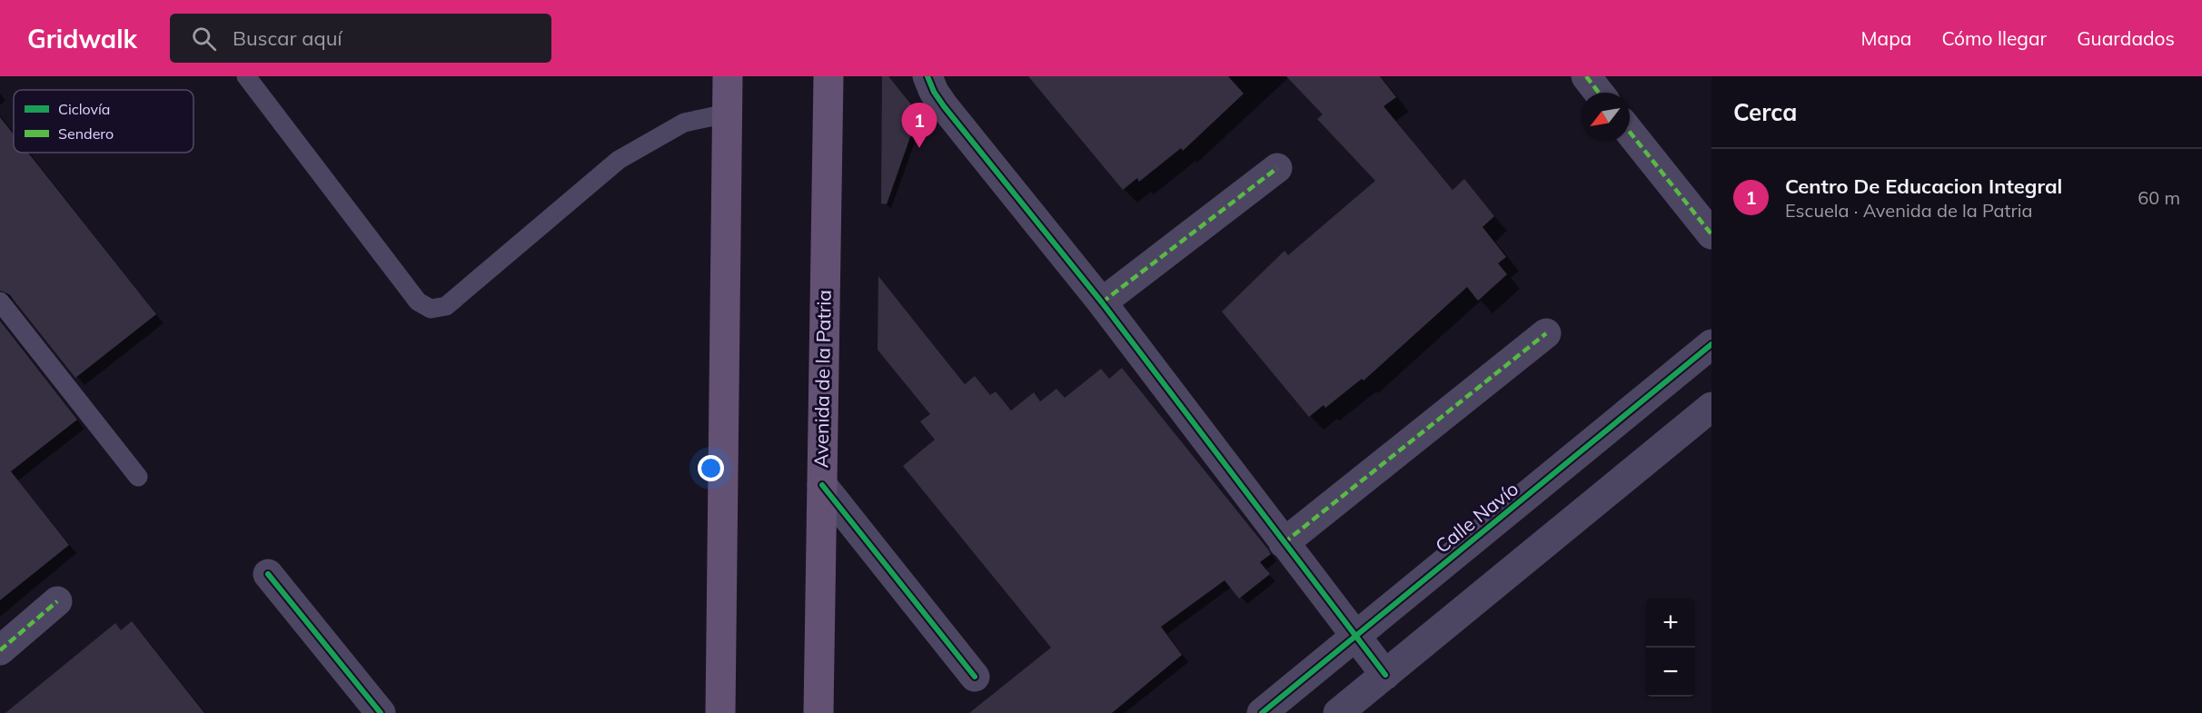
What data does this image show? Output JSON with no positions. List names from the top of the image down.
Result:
{
  "streets": {
    "main road": ["Avenida de la Patria"],
    "street": ["Calle Navío"]
  },
  "legend": ["Ciclovía", "Sendero"],
  "north": "bottom left",
  "page": {
    "header": "Gridwalk",
    "search": "Buscar aquí",
    "nav": ["Mapa", "Cómo llegar", "Guardados"],
    "heading": "Cerca",
    "pins": "1",
    "list": [
      {
        "mark": "1",
        "name": "Centro De Educacion Integral",
        "note": "Escuela · Avenida de la Patria",
        "value": "60 m"
      }
    ],
    "map_buttons": ["+", "−"]
  }
}
